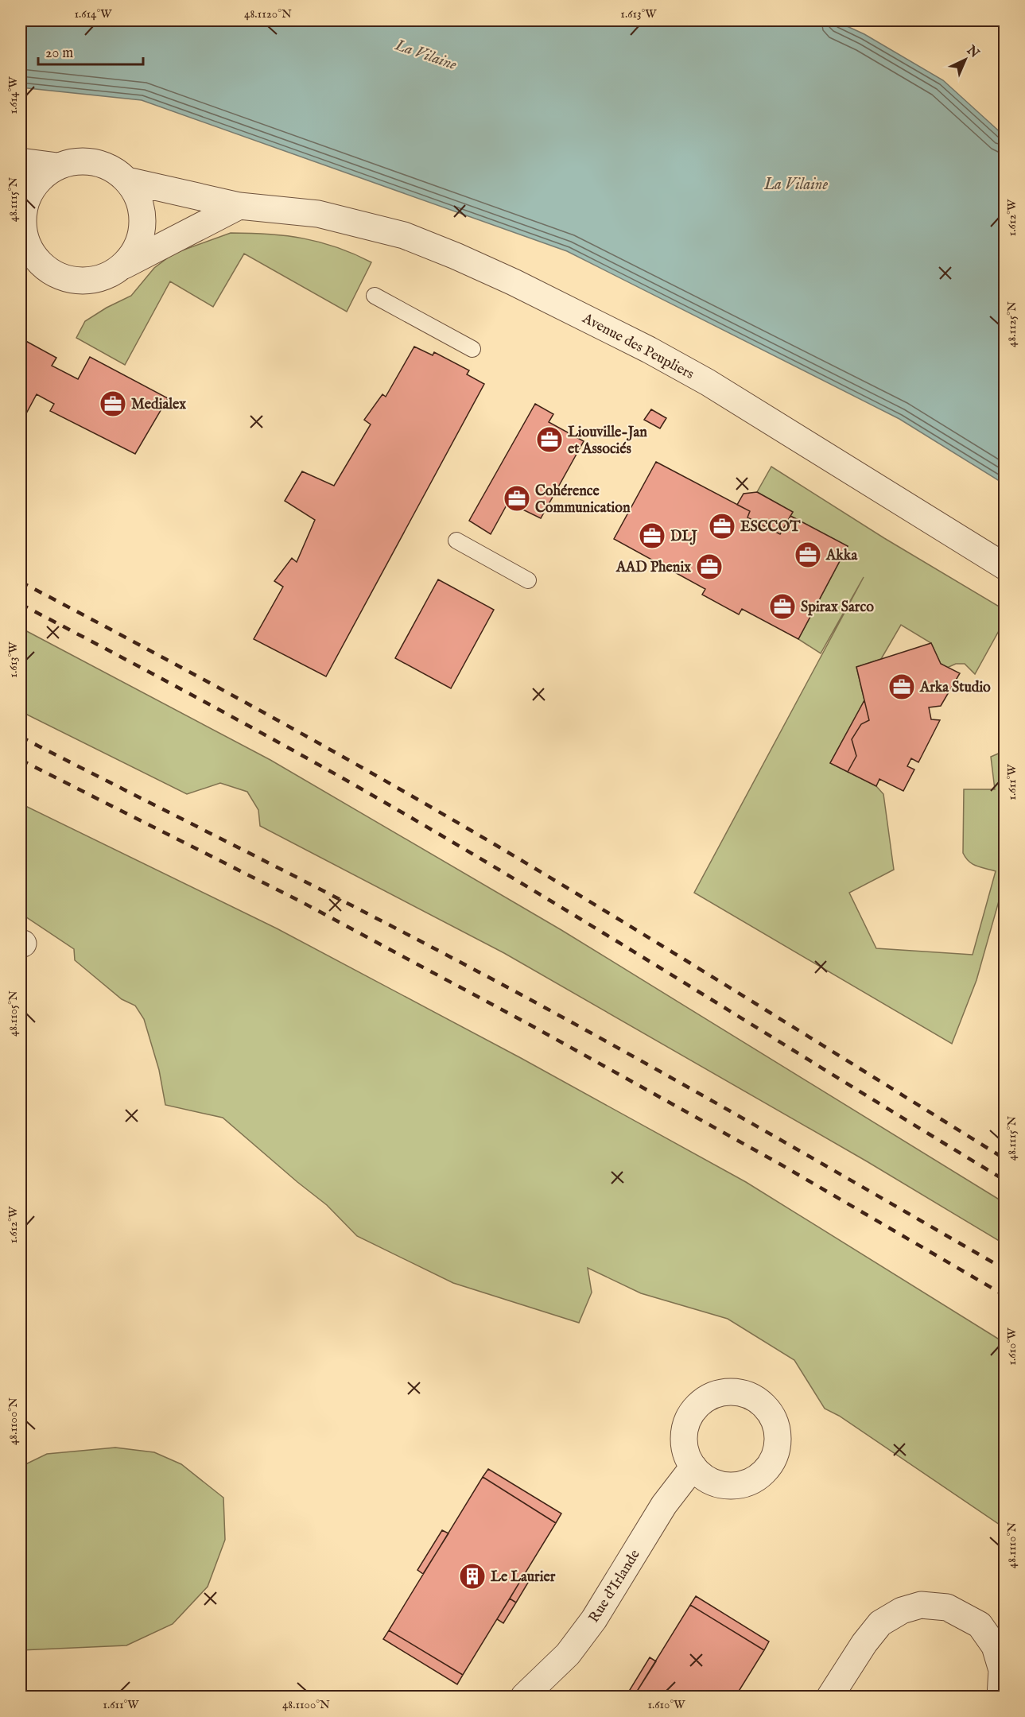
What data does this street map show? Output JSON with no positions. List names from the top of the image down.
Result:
{
  "streets": {
    "street": ["Avenue des Peupliers", "Rue d'Irlande"]
  },
  "water": ["La Vilaine"],
  "places": {
    "office": [
      "Medialex",
      "Liouville-Jan et Associés",
      "Cohérence Communication",
      "ESCCOT",
      "DLJ",
      "Akka",
      "AAD Phenix",
      "Spirax Sarco",
      "Arka Studio"
    ],
    "building": ["Le Laurier"]
  },
  "scale_bar": "20 m",
  "north": "top right",
  "coordinates": [
    "1.614°W",
    "48.1120°N",
    "1.613°W",
    "48.1115°N",
    "1.612°W",
    "48.1125°N",
    "1.611°W",
    "48.1105°N",
    "1.610°W",
    "48.1100°N",
    "48.1110°N"
  ]
}
